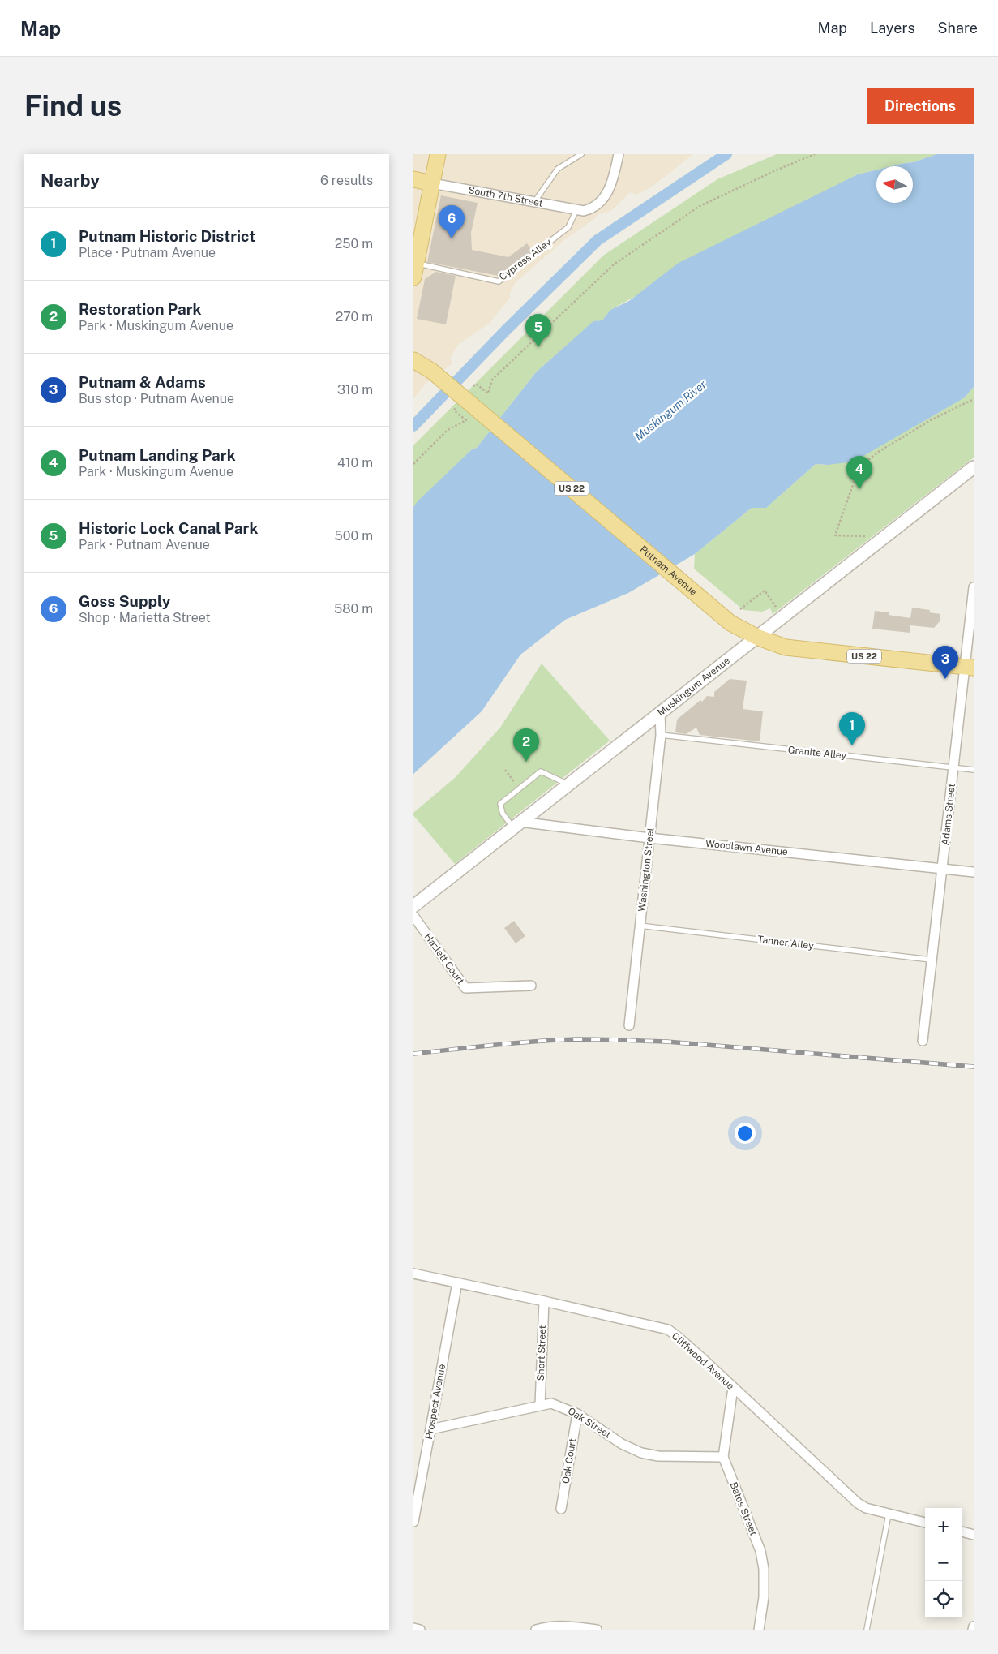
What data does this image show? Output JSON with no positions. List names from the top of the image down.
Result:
{
  "streets": {
    "main road": ["South 7th Street", "US 22", "Putnam Avenue"],
    "street": [
      "Muskingum Avenue",
      "Adams Street",
      "Woodlawn Avenue",
      "Washington Street",
      "Hazlett Court",
      "Short Street",
      "Cliffwood Avenue",
      "Prospect Avenue",
      "Oak Street",
      "Oak Court",
      "Bates Street"
    ],
    "lane": ["Cypress Alley", "Granite Alley", "Tanner Alley"]
  },
  "crossings": [
    ["South 7th Street", "Cypress Alley"],
    ["Putnam Avenue", "Muskingum Avenue"],
    ["Putnam Avenue", "Adams Street"],
    ["Muskingum Avenue", "Woodlawn Avenue"],
    ["Muskingum Avenue", "Washington Street"],
    ["Granite Alley", "Adams Street"],
    ["Granite Alley", "Washington Street"],
    ["Adams Street", "Woodlawn Avenue"],
    ["Adams Street", "Tanner Alley"],
    ["Woodlawn Avenue", "Washington Street"],
    ["Washington Street", "Tanner Alley"],
    ["Short Street", "Cliffwood Avenue"],
    ["Short Street", "Oak Street"],
    ["Cliffwood Avenue", "Prospect Avenue"],
    ["Cliffwood Avenue", "Bates Street"],
    ["Prospect Avenue", "Oak Street"],
    ["Oak Street", "Oak Court"],
    ["Oak Street", "Bates Street"]
  ],
  "water": ["Muskingum River"],
  "north": "left",
  "page": {
    "header": "Map",
    "nav": ["Map", "Layers", "Share"],
    "buttons": "Directions",
    "title": "Find us",
    "heading": ["Nearby", "6 results"],
    "pins": [
      "6",
      "5",
      "4",
      "3",
      "1",
      "2"
    ],
    "list": [
      {
        "mark": "1",
        "name": "Putnam Historic District",
        "note": "Place · Putnam Avenue",
        "value": "250 m"
      },
      {
        "mark": "2",
        "name": "Restoration Park",
        "note": "Park · Muskingum Avenue",
        "value": "270 m"
      },
      {
        "mark": "3",
        "name": "Putnam & Adams",
        "note": "Bus stop · Putnam Avenue",
        "value": "310 m"
      },
      {
        "mark": "4",
        "name": "Putnam Landing Park",
        "note": "Park · Muskingum Avenue",
        "value": "410 m"
      },
      {
        "mark": "5",
        "name": "Historic Lock Canal Park",
        "note": "Park · Putnam Avenue",
        "value": "500 m"
      },
      {
        "mark": "6",
        "name": "Goss Supply",
        "note": "Shop · Marietta Street",
        "value": "580 m"
      }
    ],
    "map_buttons": ["+", "−"]
  }
}
